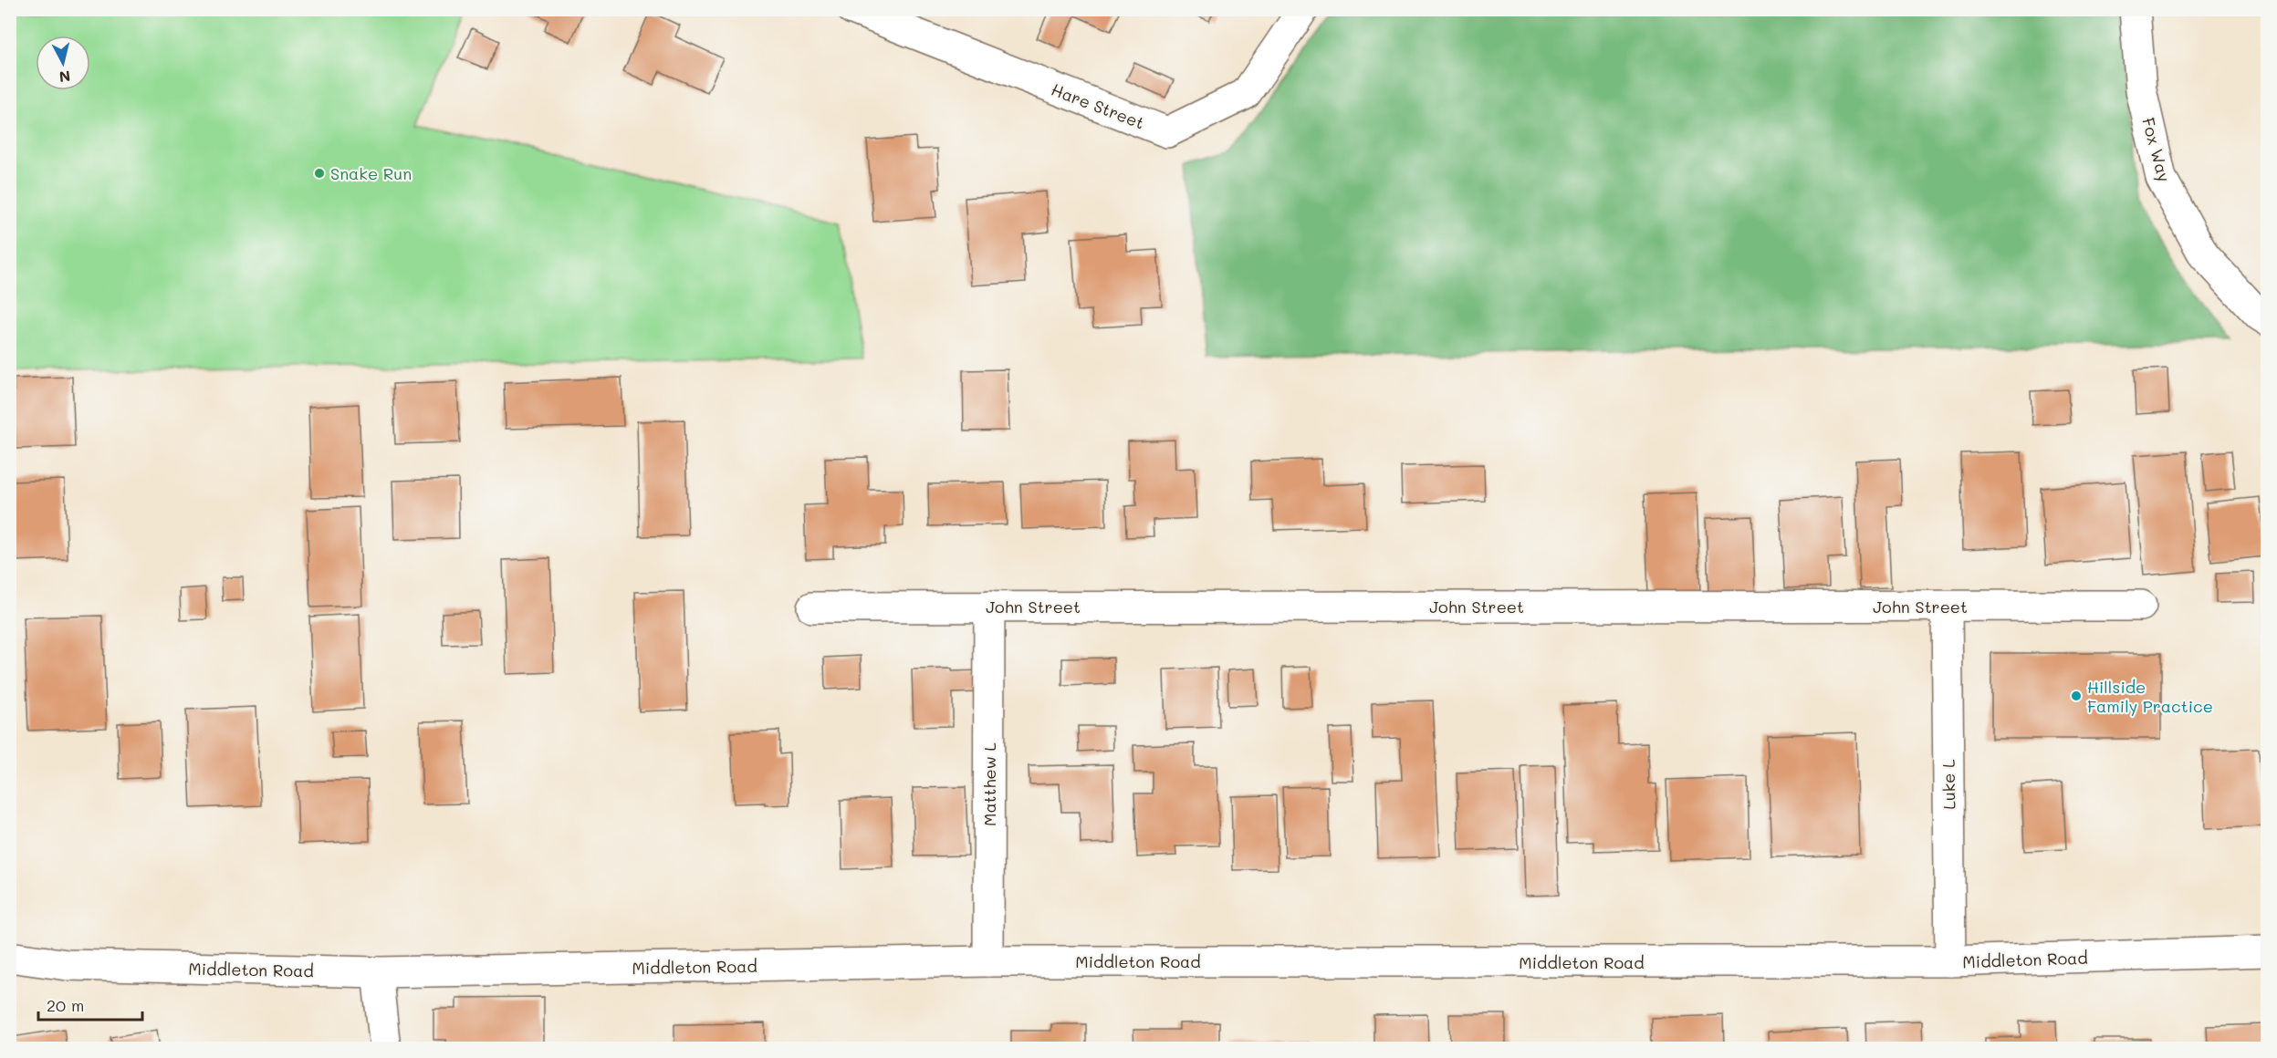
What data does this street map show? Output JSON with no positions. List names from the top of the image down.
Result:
{
  "streets": {
    "street": [
      "Hare Street",
      "Fox Way",
      "John Street",
      "Matthew L",
      "Luke L",
      "Middleton Road"
    ]
  },
  "crossings": [
    ["John Street", "Matthew L"],
    ["John Street", "Luke L"],
    ["Matthew L", "Middleton Road"],
    ["Luke L", "Middleton Road"]
  ],
  "places": ["Snake Run", "Hillside Family Practice"],
  "scale_bar": "20 m",
  "north": "bottom"
}
